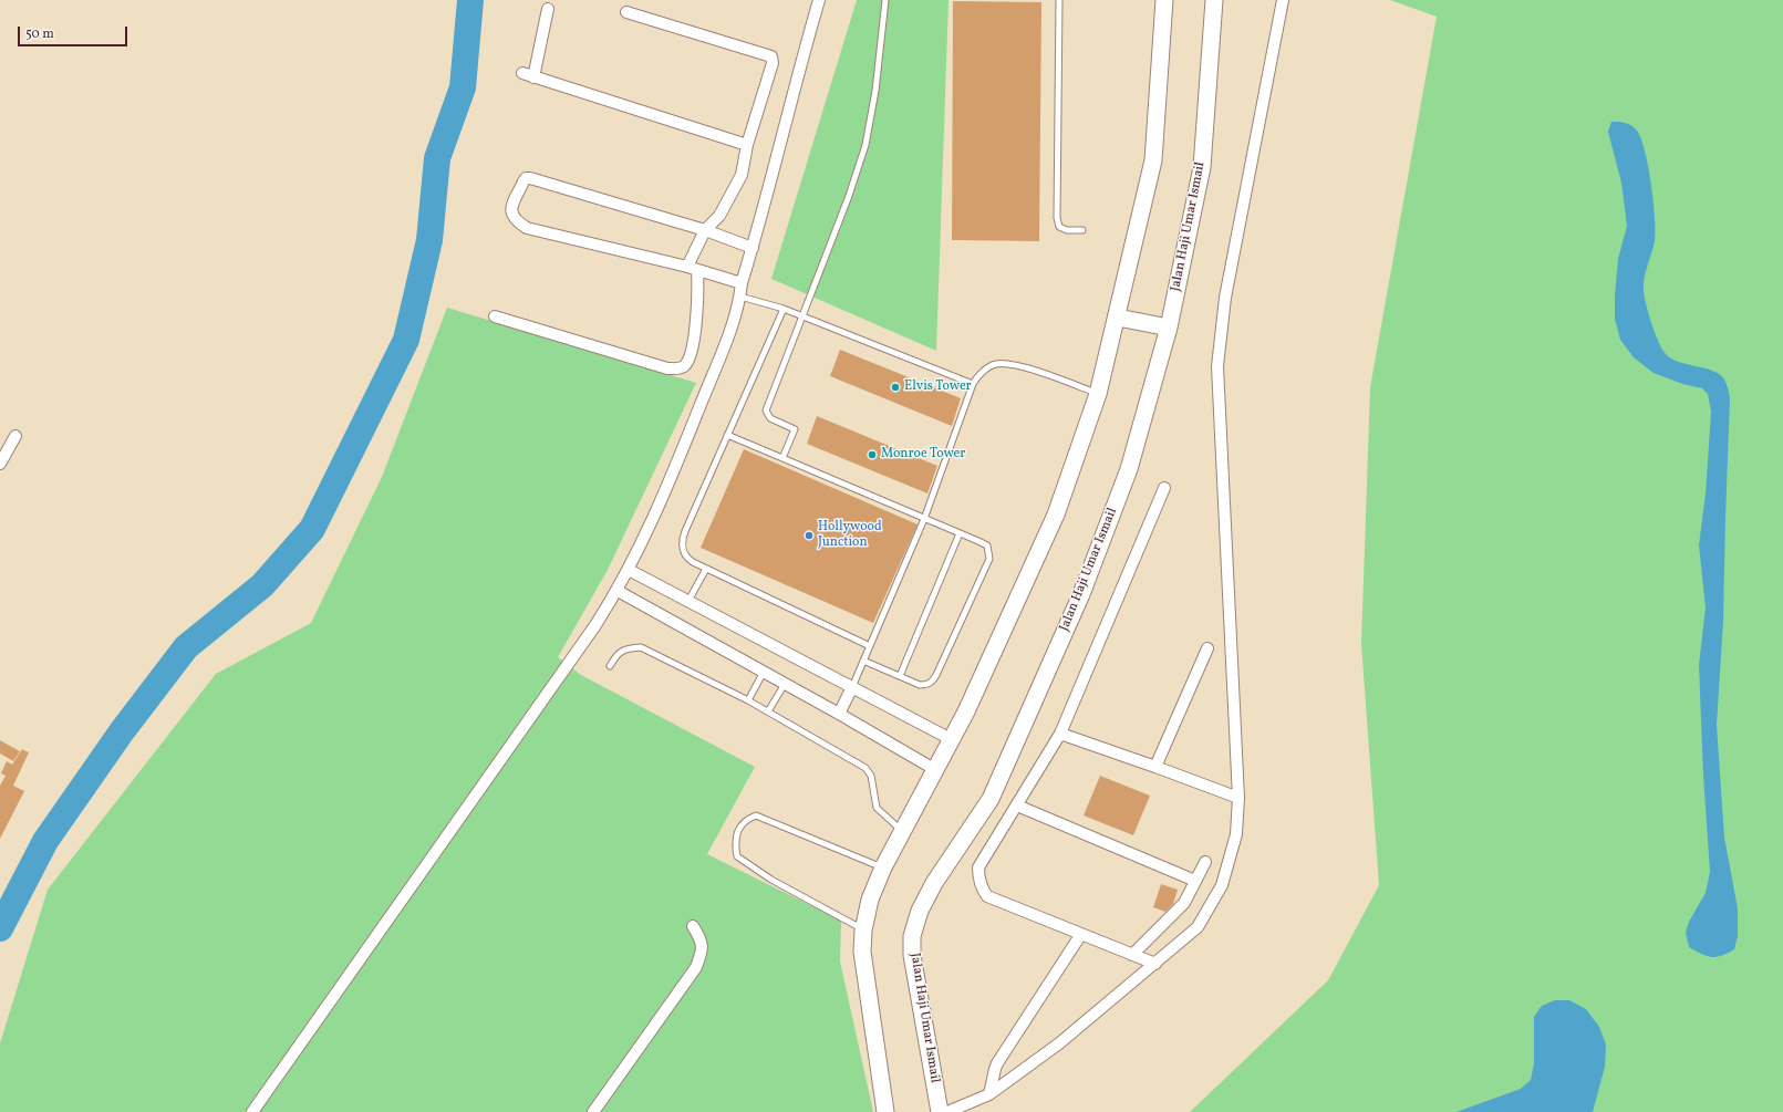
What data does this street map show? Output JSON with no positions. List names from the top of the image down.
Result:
{
  "streets": {
    "main road": ["Jalan Haji Umar Ismail"]
  },
  "places": ["Elvis Tower", "Monroe Tower", "Hollywood Junction"],
  "scale_bar": "50 m"
}
